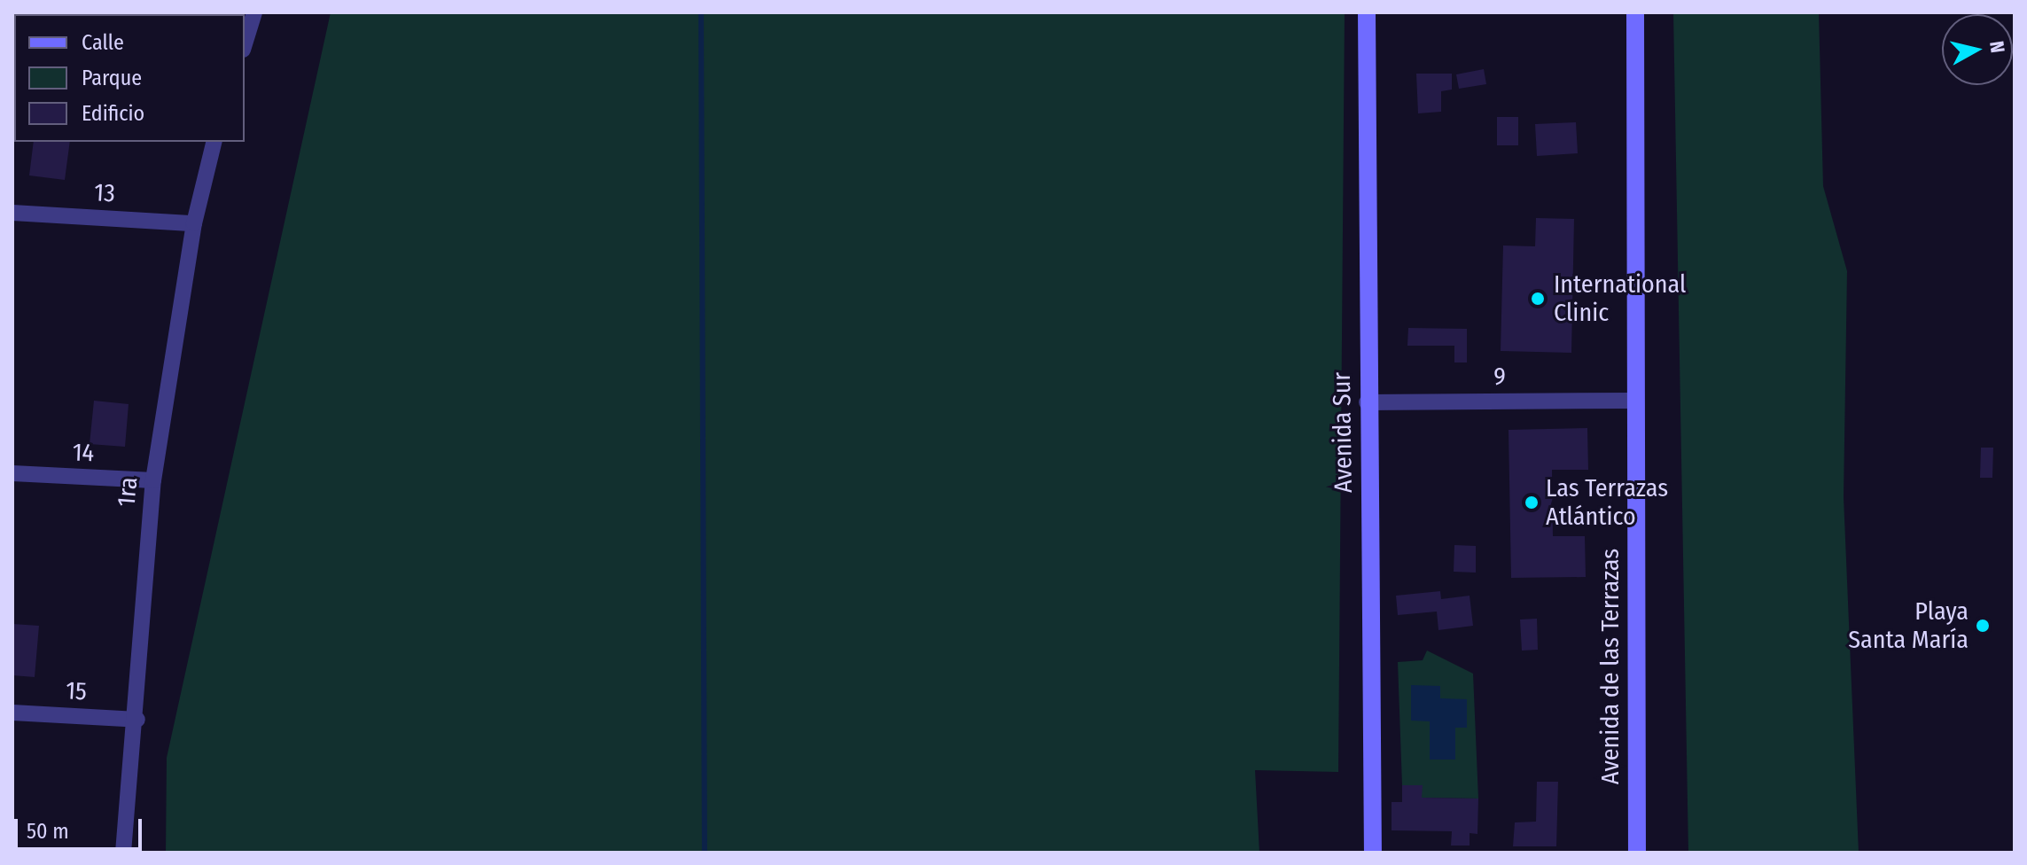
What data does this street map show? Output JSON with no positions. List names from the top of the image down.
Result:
{
  "streets": {
    "street": [
      "13",
      "9",
      "Avenida Sur",
      "14",
      "1ra",
      "Avenida de las Terrazas",
      "15"
    ]
  },
  "crossings": [
    ["13", "1ra"],
    ["9", "Avenida Sur"],
    ["9", "Avenida de las Terrazas"],
    ["14", "1ra"],
    ["1ra", "15"]
  ],
  "places": ["International Clinic", "Las Terrazas Atlántico", "Playa Santa María"],
  "legend": ["Calle", "Parque", "Edificio"],
  "scale_bar": "50 m",
  "north": "right"
}
